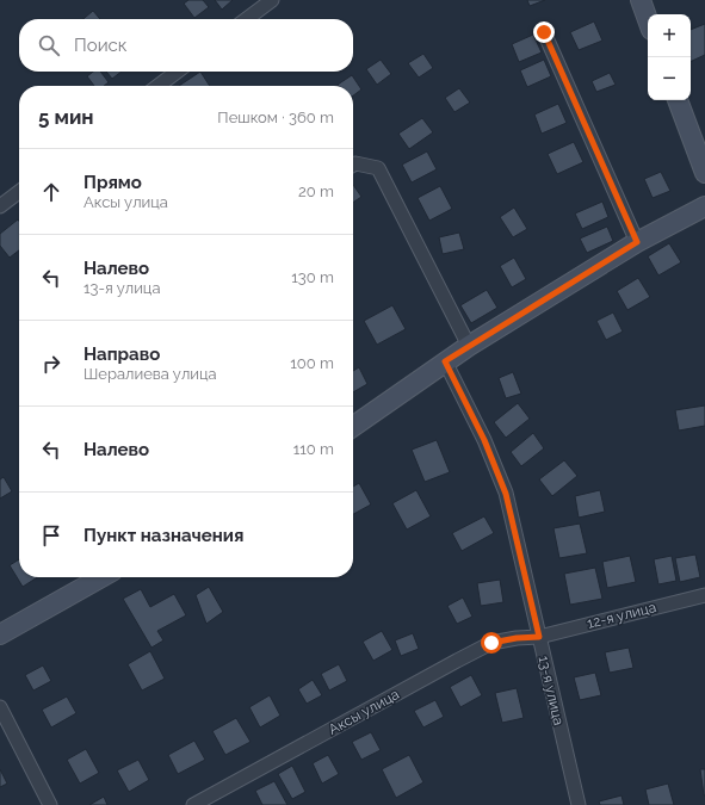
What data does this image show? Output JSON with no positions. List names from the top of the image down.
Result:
{
  "streets": {
    "street": ["12-я улица", "13-я улица", "Аксы улица"]
  },
  "crossings": [
    ["12-я улица", "13-я улица"],
    ["12-я улица", "Аксы улица"],
    ["13-я улица", "Аксы улица"]
  ],
  "page": {
    "map_buttons": ["+", "−"],
    "search": "Поиск",
    "heading": ["5 мин", "Пешком · 360 m"],
    "list": [
      ["Прямо", "Аксы улица", "20 m"],
      ["Налево", "13-я улица", "130 m"],
      ["Направо", "Шералиева улица", "100 m"],
      ["Налево", "110 m"],
      "Пункт назначения"
    ]
  }
}
